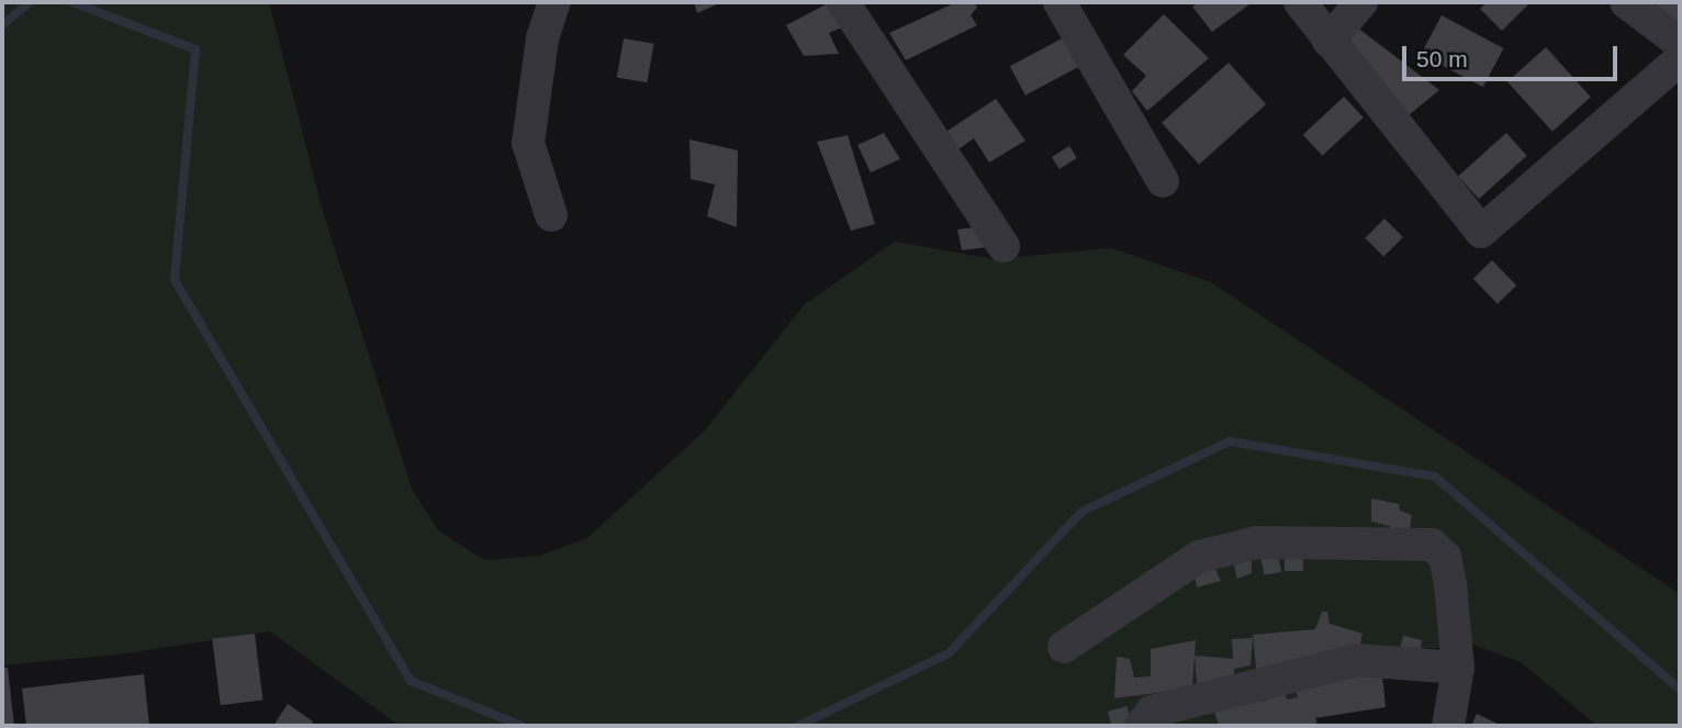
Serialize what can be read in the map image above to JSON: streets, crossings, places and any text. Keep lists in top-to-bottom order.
{
  "scale_bar": "50 m"
}
